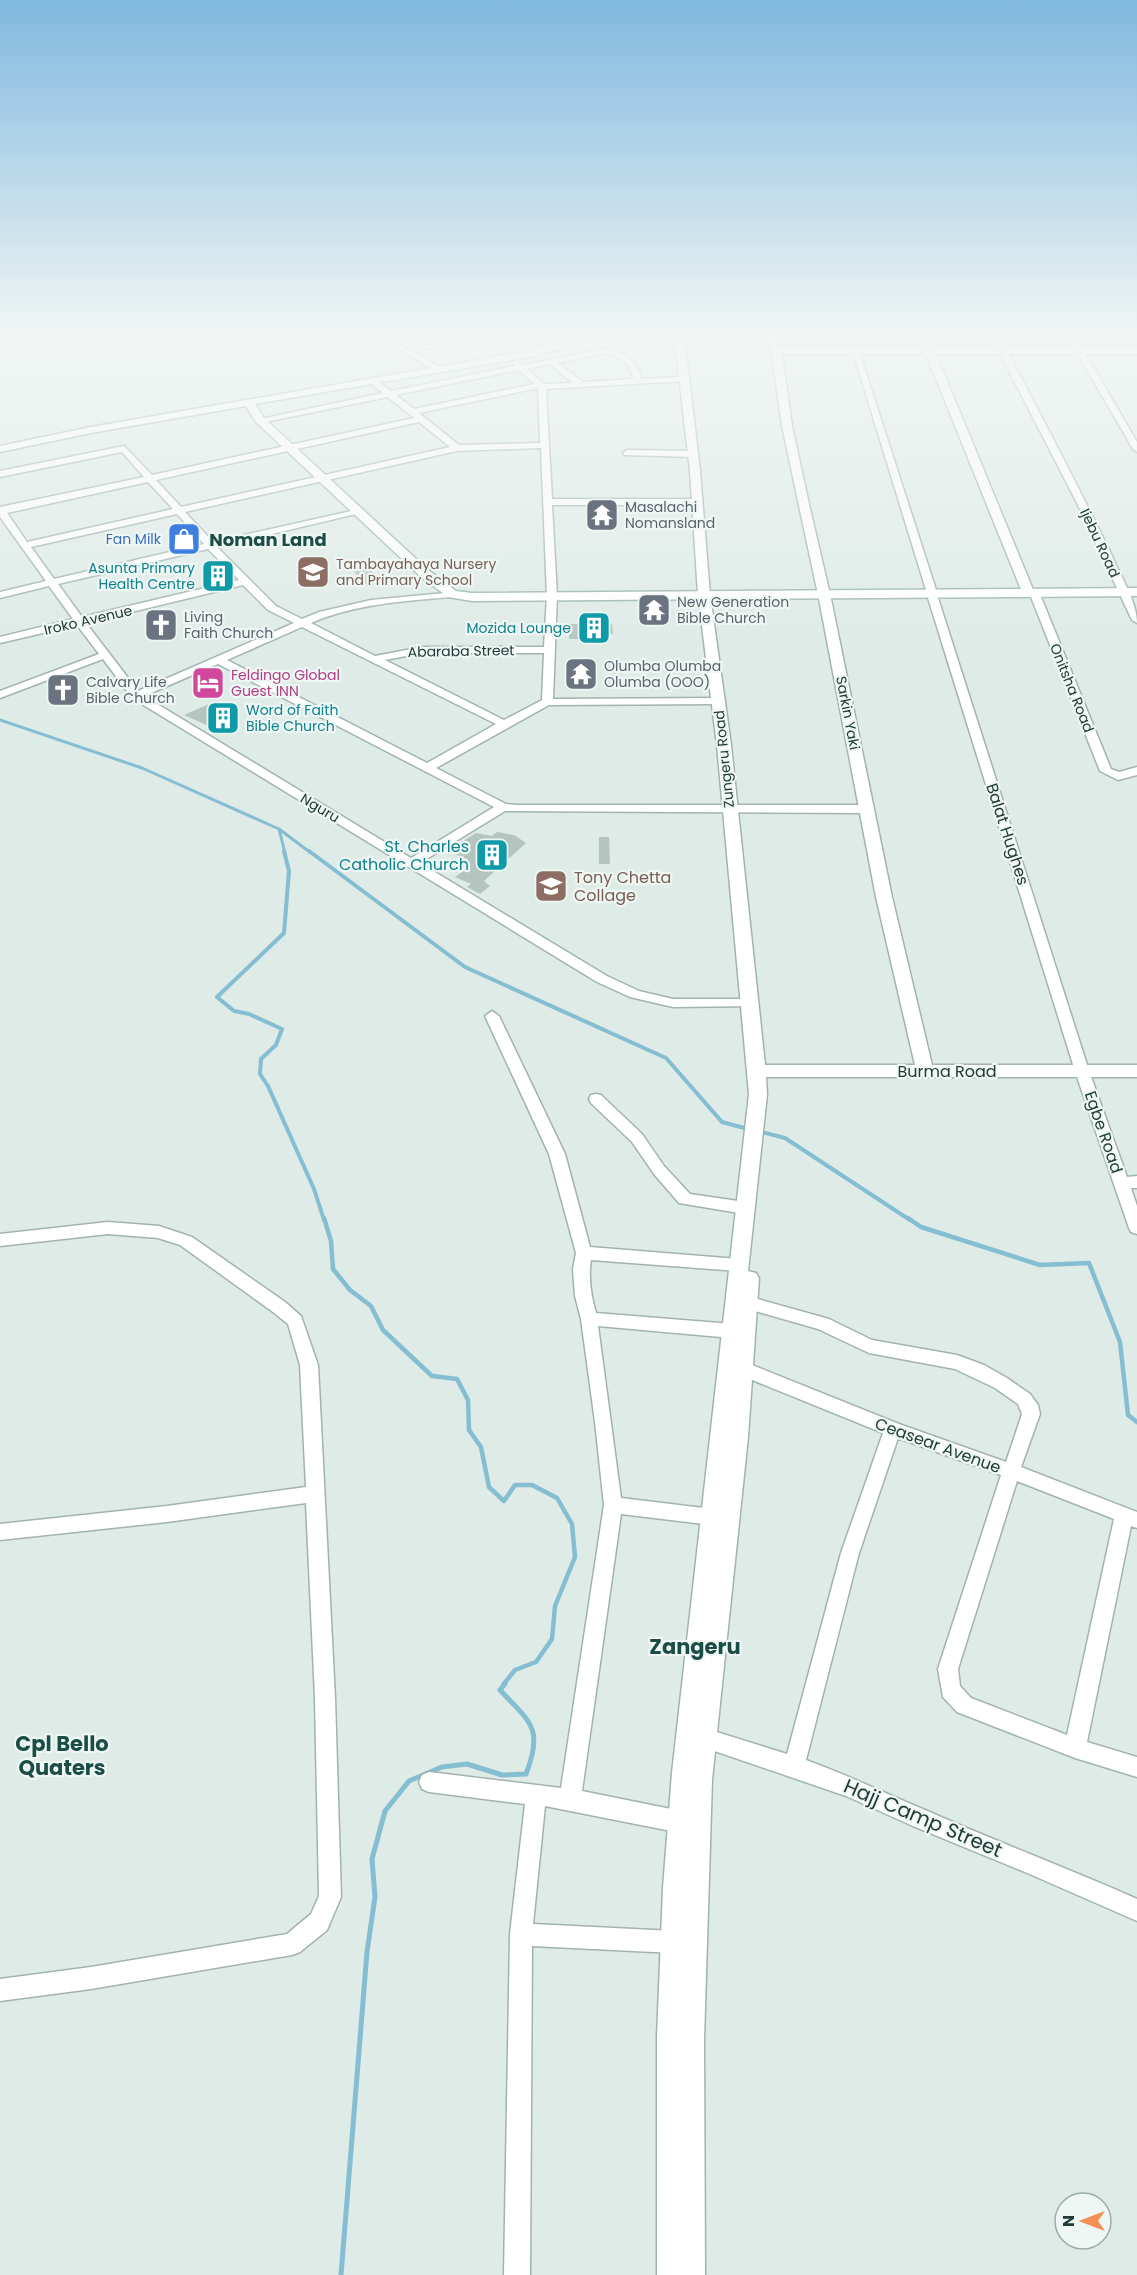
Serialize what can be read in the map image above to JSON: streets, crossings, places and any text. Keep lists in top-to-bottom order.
{
  "streets": {
    "street": [
      "Ijebu Road",
      "Iroko Avenue",
      "Abaraba Street",
      "Onitsha Road",
      "Sarkin Yaki",
      "Zungeru Road",
      "Nguru",
      "Balat Hughes",
      "Burma Road",
      "Egbe Road",
      "Ceasear Avenue",
      "Hajj Camp Street"
    ]
  },
  "crossings": [
    ["Iroko Avenue", "Nguru"],
    ["Sarkin Yaki", "Burma Road"],
    ["Zungeru Road", "Nguru"],
    ["Zungeru Road", "Burma Road"],
    ["Balat Hughes", "Burma Road"],
    ["Balat Hughes", "Egbe Road"],
    ["Burma Road", "Egbe Road"]
  ],
  "districts": ["Noman Land", "Zangeru", "Cpl Bello Quaters"],
  "places": {
    "temple": ["Masalachi Nomansland", "New Generation Bible Church", "Olumba Olumba Olumba (OOO)"],
    "shop": ["Fan Milk"],
    "school or university": ["Tambayahaya Nursery and Primary School", "Tony Chetta Collage"],
    "building": [
      "Asunta Primary Health Centre",
      "Mozida Lounge",
      "Word of Faith Bible Church",
      "St. Charles Catholic Church"
    ],
    "church": ["Living Faith Church", "Calvary Life Bible Church"],
    "hotel": ["Feldingo Global Guest INN"]
  },
  "north": "left"
}
